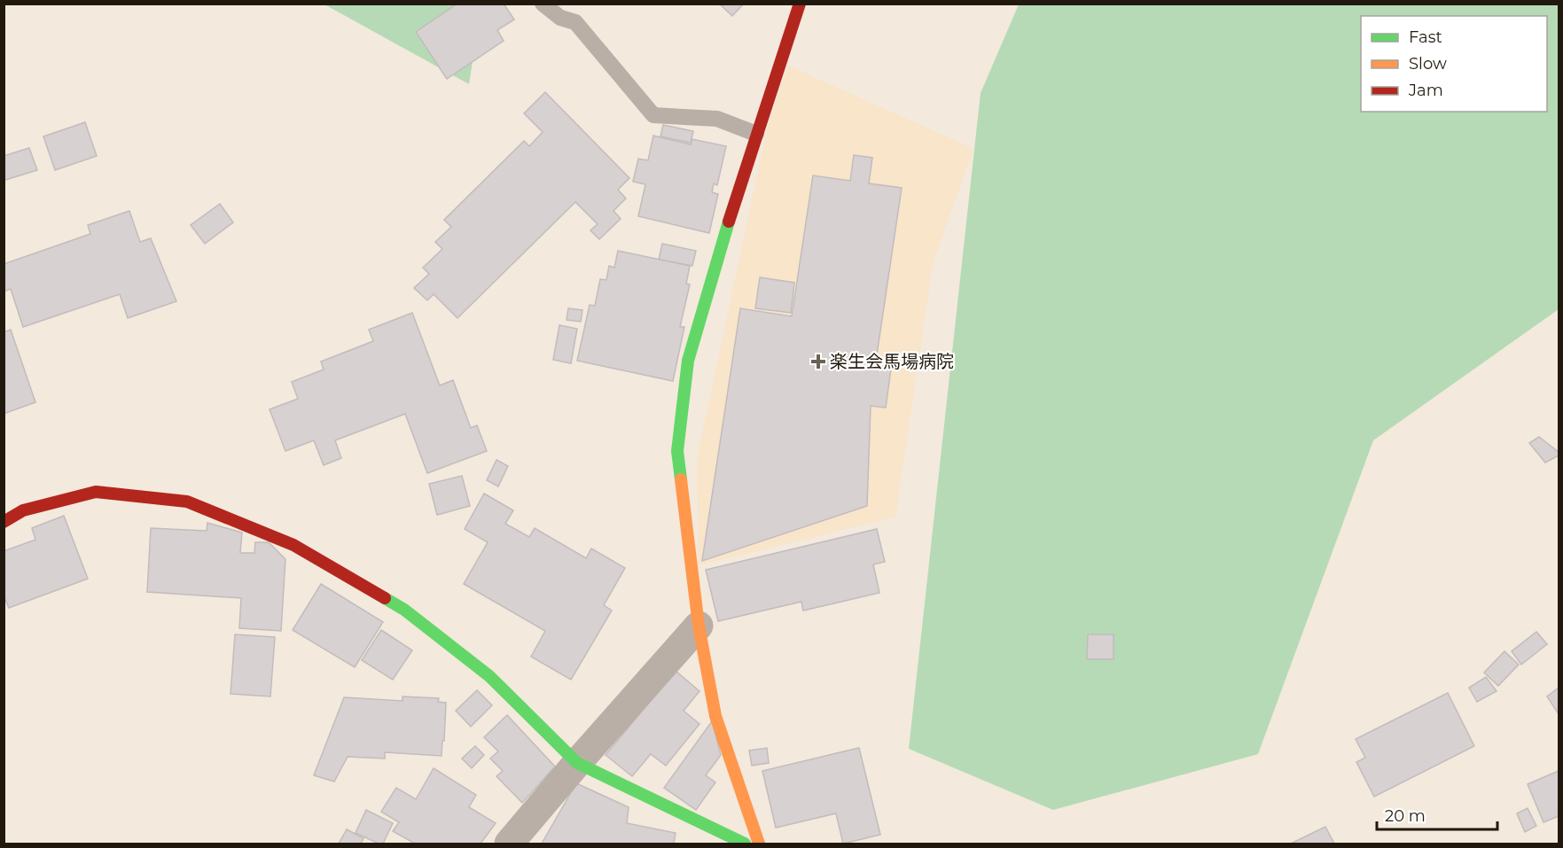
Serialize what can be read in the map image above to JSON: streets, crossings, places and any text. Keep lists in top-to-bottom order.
{
  "places": {
    "health": ["楽生会馬場病院"]
  },
  "legend": ["Fast", "Slow", "Jam"],
  "scale_bar": "20 m"
}
